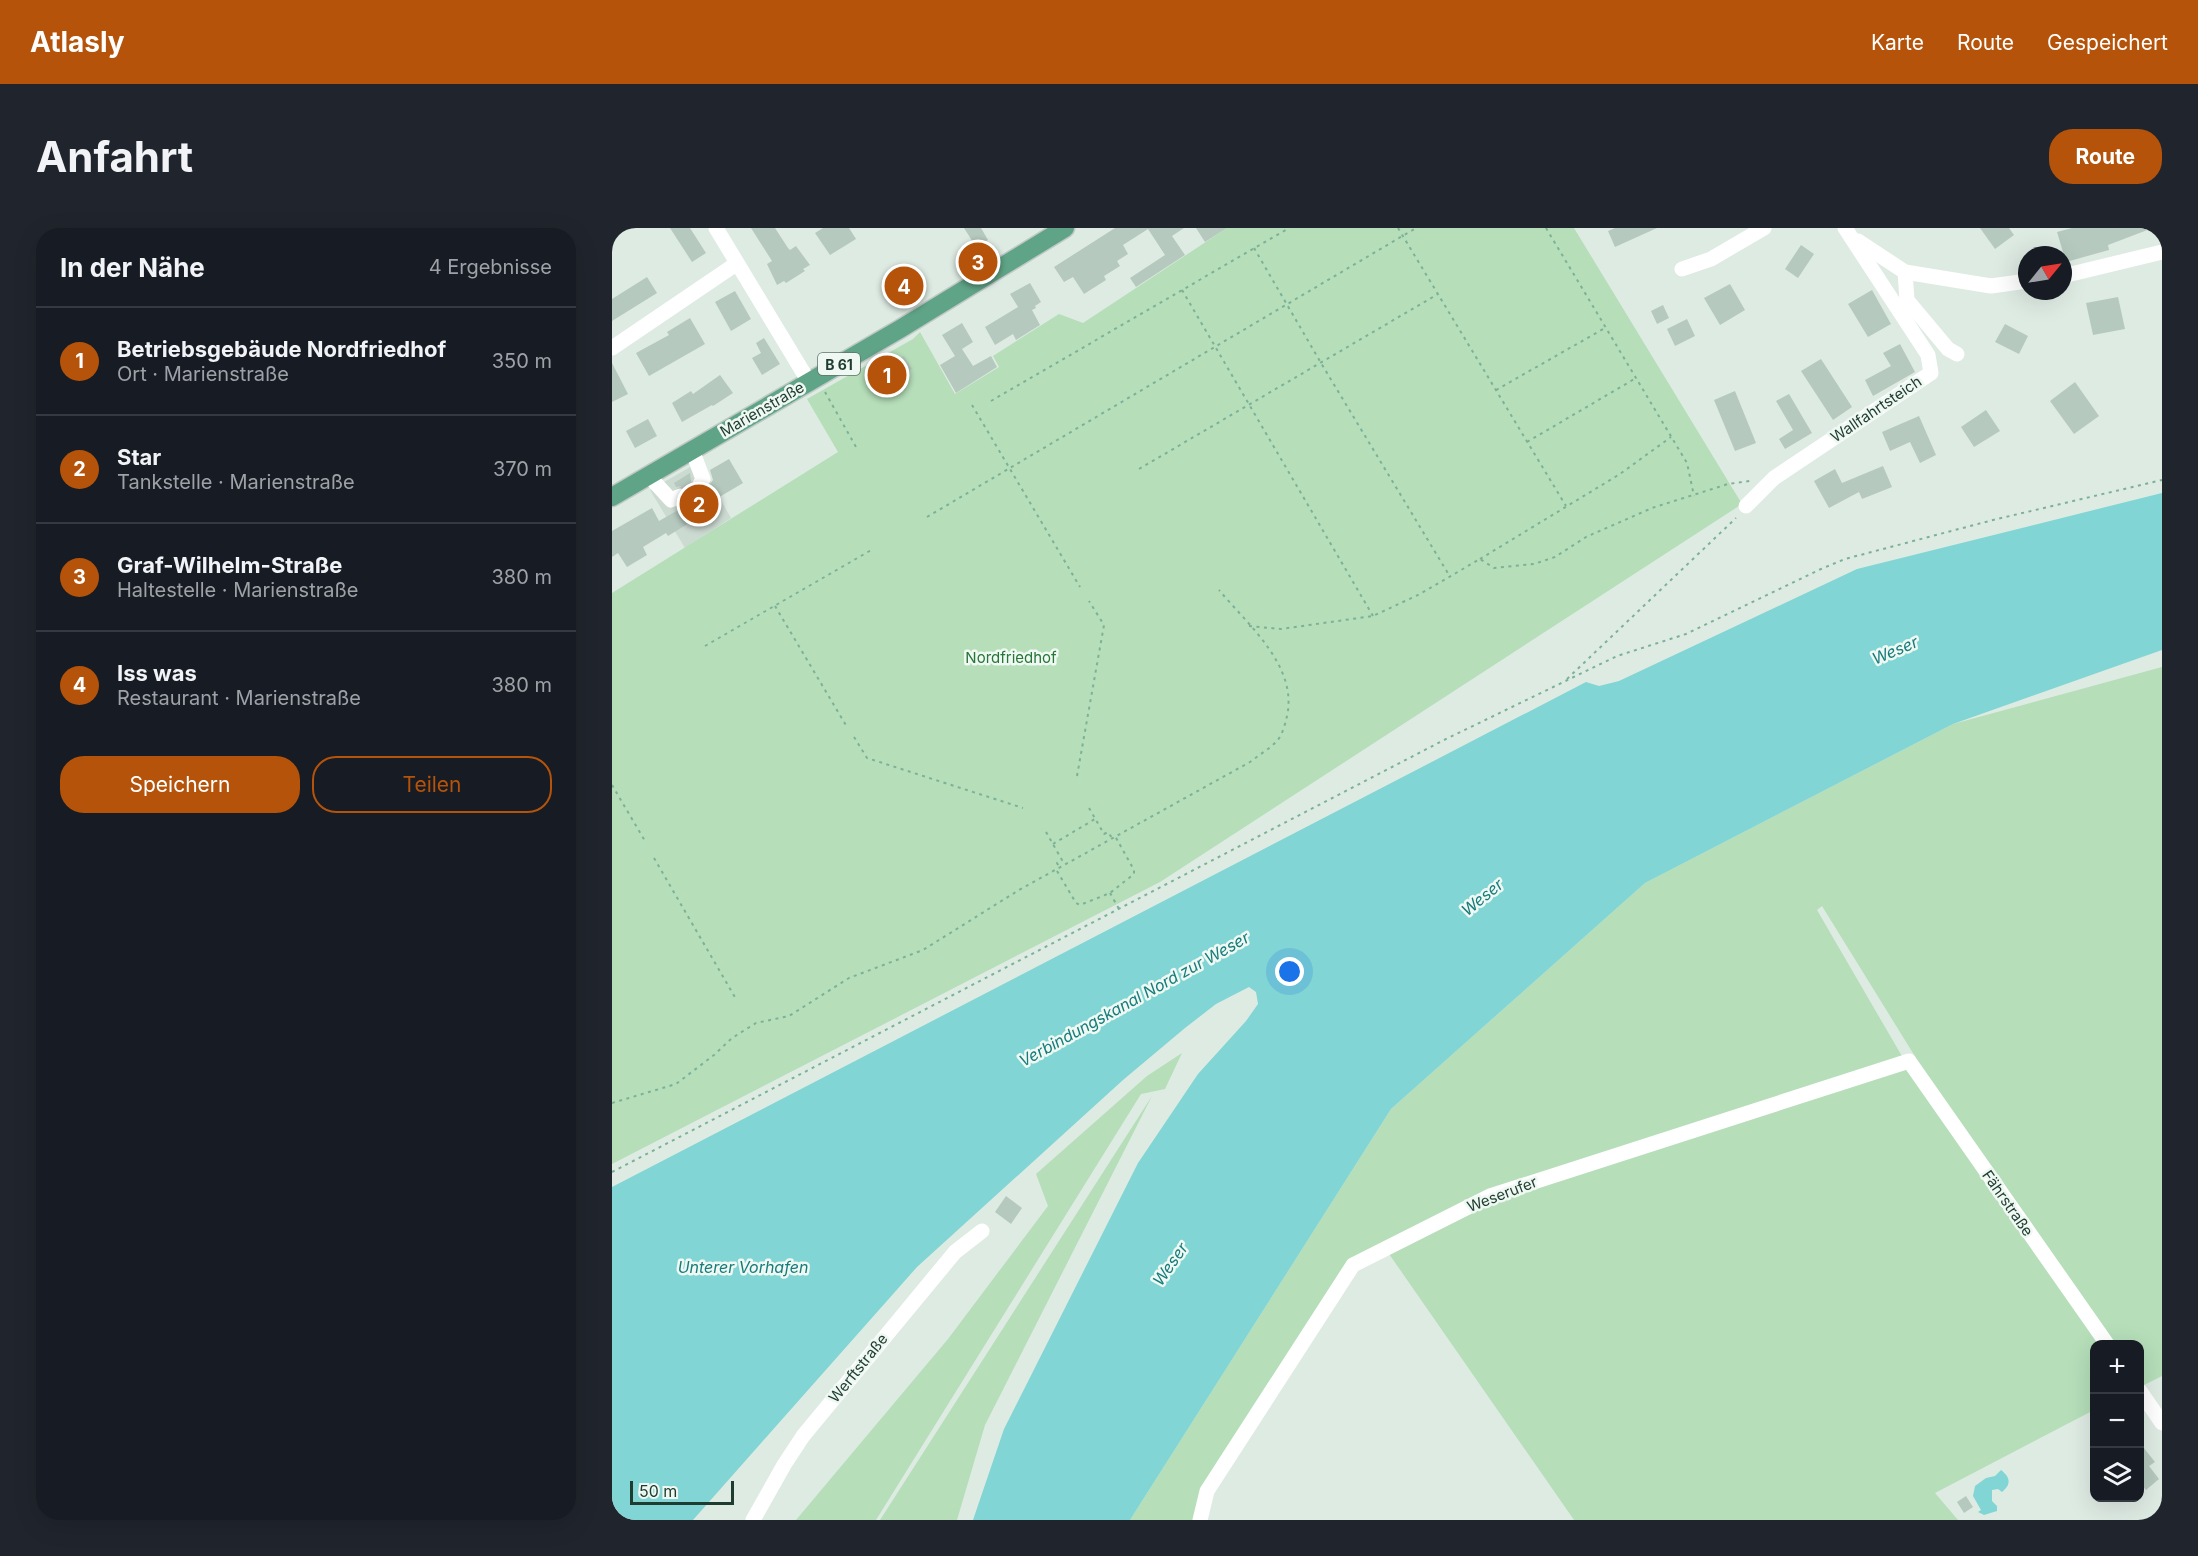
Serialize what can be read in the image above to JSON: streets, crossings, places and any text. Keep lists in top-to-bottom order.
{
  "streets": {
    "main road": ["B 61", "Marienstraße"],
    "street": [
      "Wallfahrtsteich",
      "Weserufer",
      "Fährstraße",
      "Werftstraße"
    ]
  },
  "crossings": [
    ["Weserufer", "Fährstraße"]
  ],
  "water": ["Weser", "Verbindungskanal Nord zur Weser", "Unterer Vorhafen"],
  "parks": ["Nordfriedhof"],
  "scale_bar": "50 m",
  "north": "top right",
  "page": {
    "header": "Atlasly",
    "nav": ["Karte", "Route", "Gespeichert"],
    "buttons": [
      "Route",
      ["Speichern", "Teilen"]
    ],
    "title": "Anfahrt",
    "heading": ["In der Nähe", "4 Ergebnisse"],
    "pins": [
      "3",
      "4",
      "1",
      "2"
    ],
    "list": [
      {
        "mark": "1",
        "name": "Betriebsgebäude Nordfriedhof",
        "note": "Ort · Marienstraße",
        "value": "350 m"
      },
      {
        "mark": "2",
        "name": "Star",
        "note": "Tankstelle · Marienstraße",
        "value": "370 m"
      },
      {
        "mark": "3",
        "name": "Graf-Wilhelm-Straße",
        "note": "Haltestelle · Marienstraße",
        "value": "380 m"
      },
      {
        "mark": "4",
        "name": "Iss was",
        "note": "Restaurant · Marienstraße",
        "value": "380 m"
      }
    ],
    "map_buttons": ["+", "−"],
    "scale": "50 m"
  }
}
